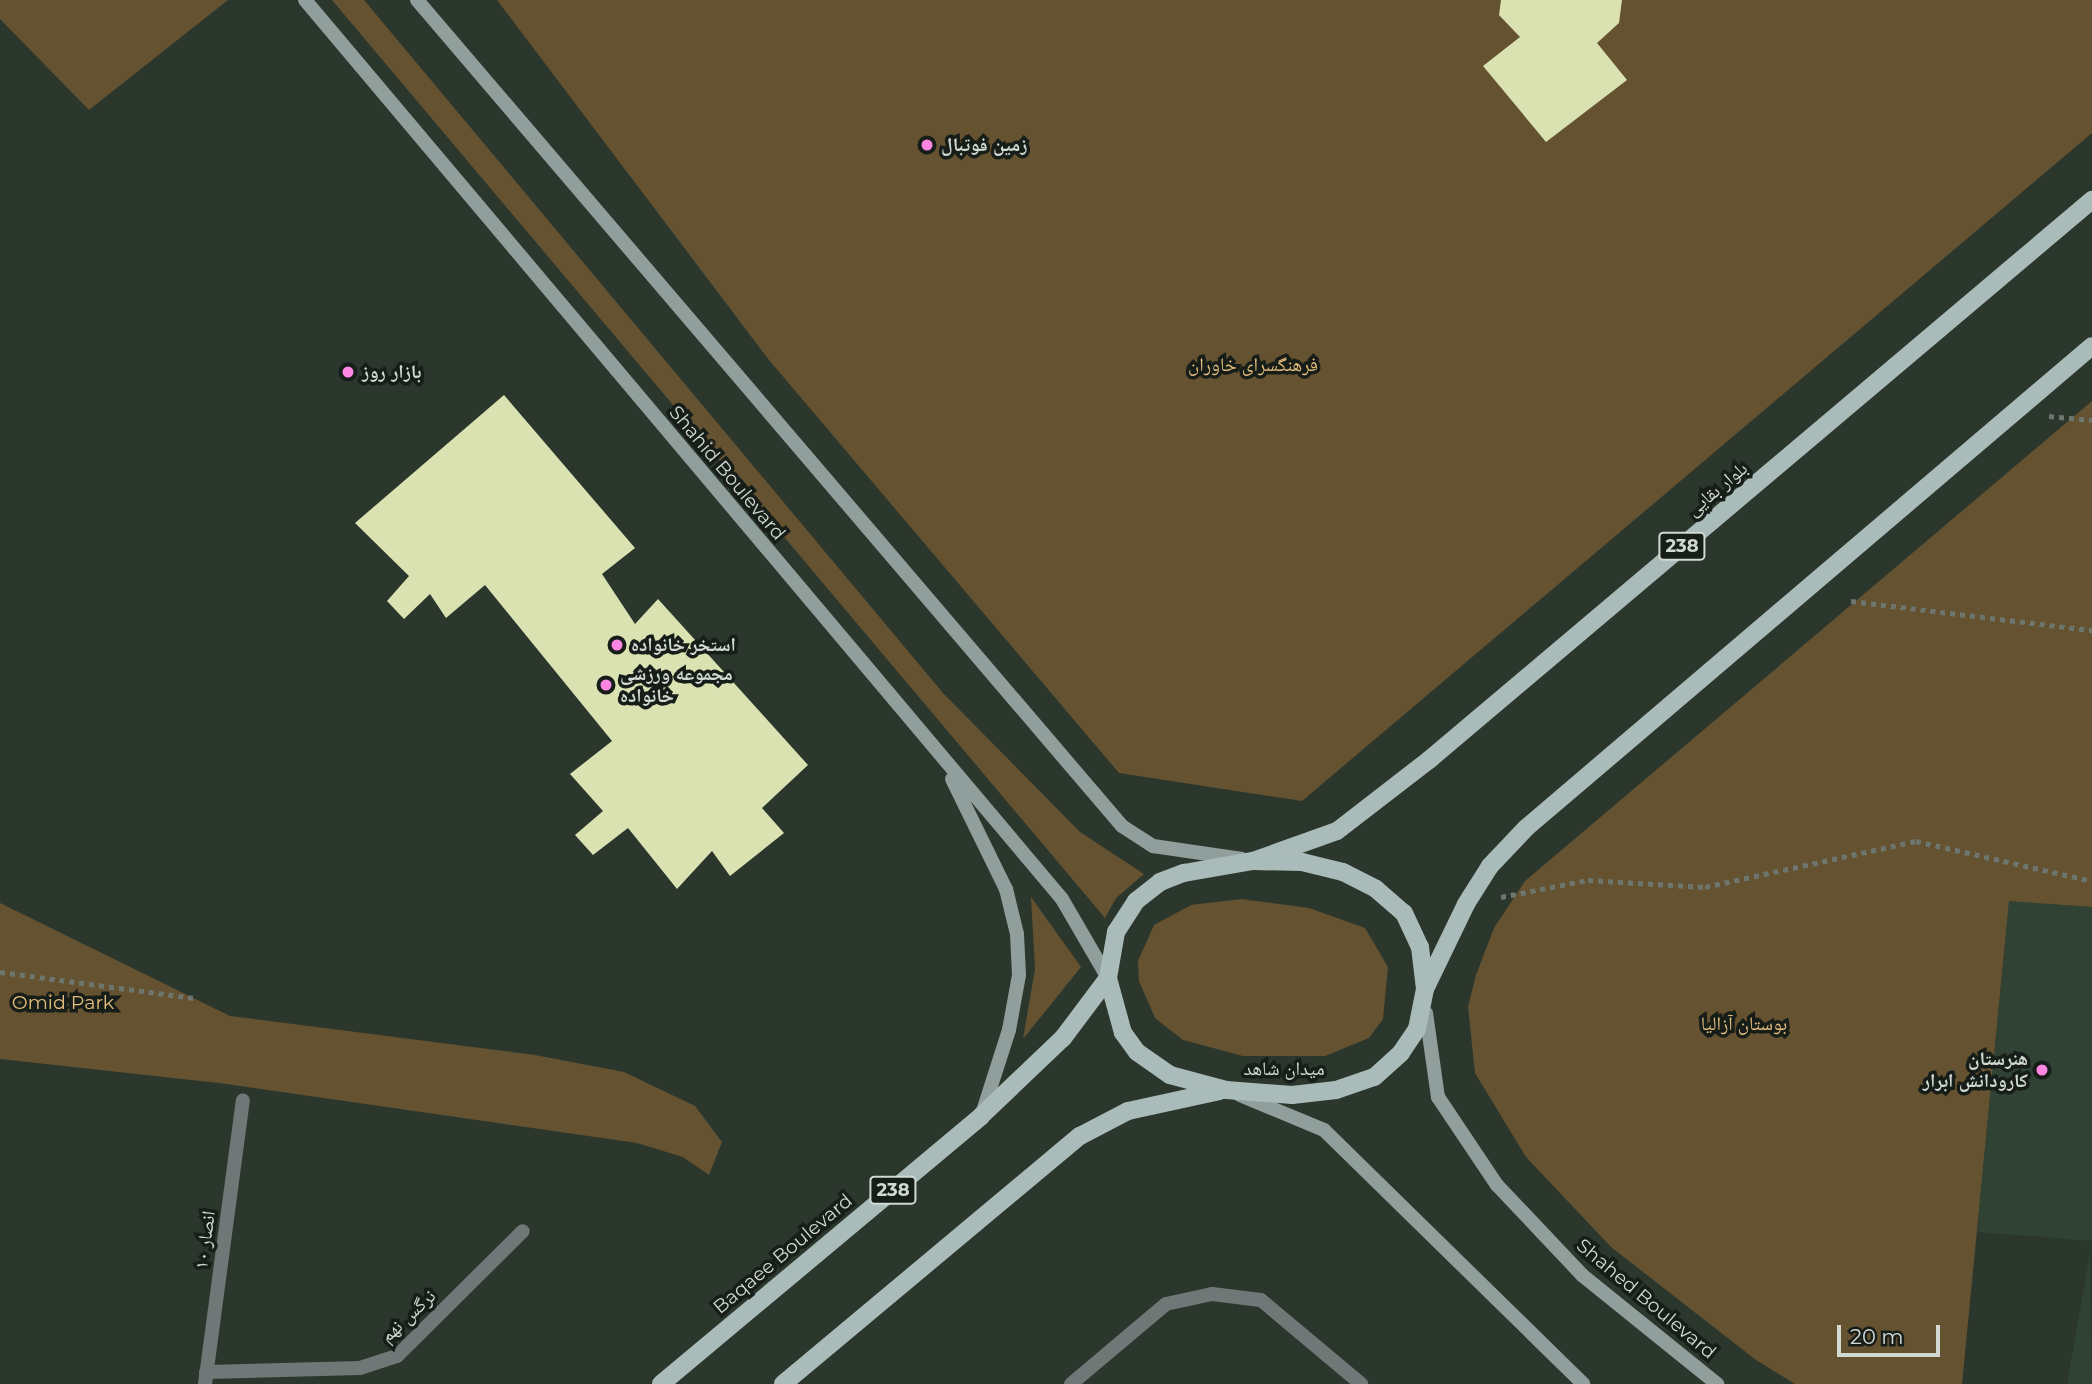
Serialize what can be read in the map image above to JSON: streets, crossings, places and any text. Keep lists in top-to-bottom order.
{
  "streets": {
    "main road": [
      "Shahid Boulevard",
      "بلوار بقایی",
      "238",
      "میدان شاهد",
      "Baqaee Boulevard",
      "Shahed Boulevard"
    ],
    "street": ["انصار ۱۰", "نرگس نهم"]
  },
  "crossings": [
    ["Shahid Boulevard", "میدان شاهد"],
    ["Shahid Boulevard", "Baqaee Boulevard"],
    ["بلوار بقایی", "میدان شاهد"],
    ["میدان شاهد", "Baqaee Boulevard"],
    ["میدان شاهد", "Shahed Boulevard"],
    ["انصار ۱۰", "نرگس نهم"]
  ],
  "parks": ["فرهنگسرای خاوران", "Omid Park", "بوستان آزالیا"],
  "places": [
    "زمین فوتبال",
    "بازار روز",
    "استخر خانواده",
    "مجموعه ورزشی خانواده",
    "هنرستان کارودانش ابرار"
  ],
  "scale_bar": "20 m"
}
